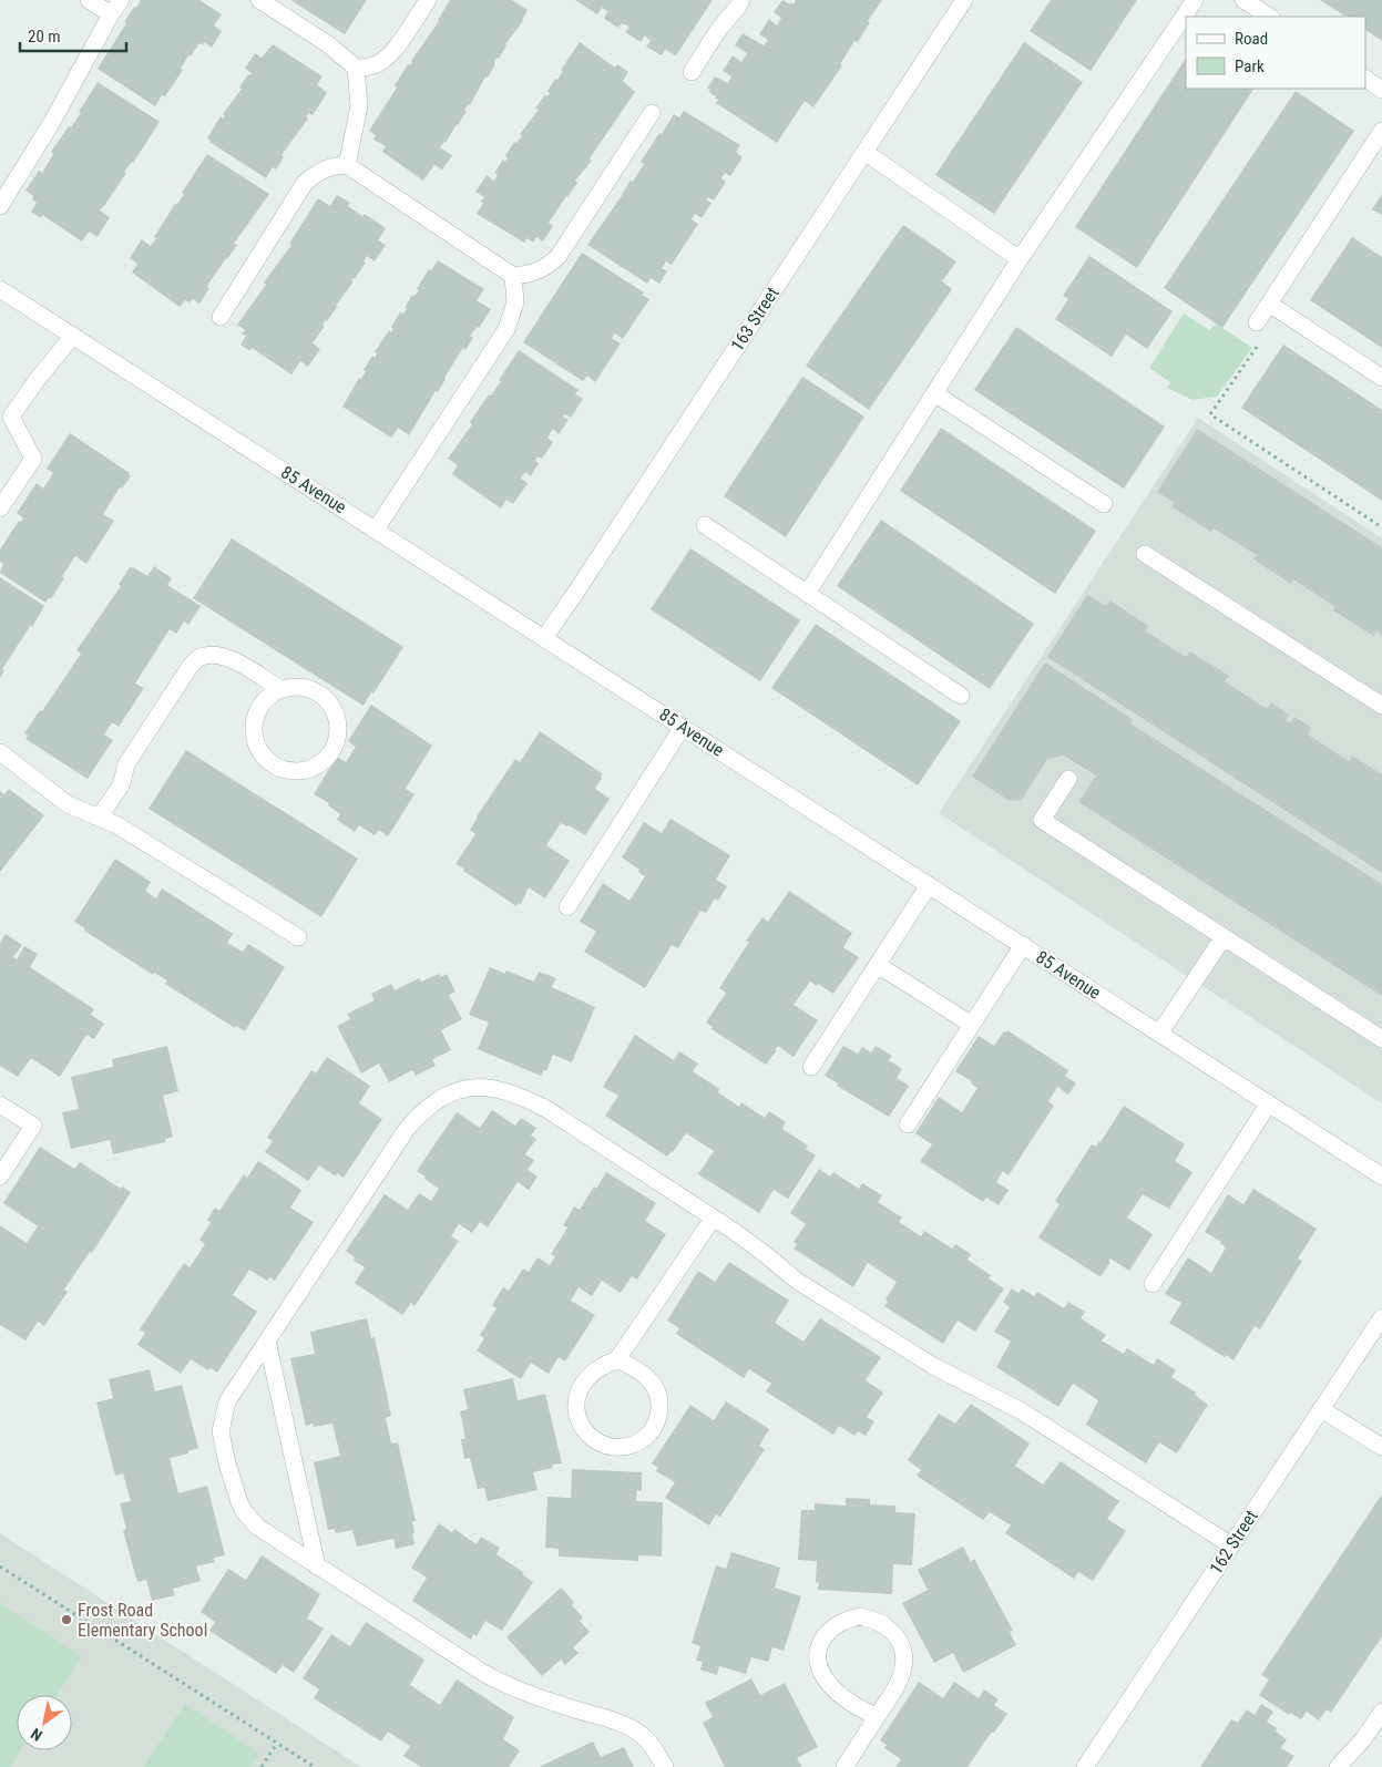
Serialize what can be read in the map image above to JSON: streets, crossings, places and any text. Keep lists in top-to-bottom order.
{
  "streets": {
    "street": ["163 Street", "85 Avenue", "162 Street"]
  },
  "crossings": [
    ["163 Street", "85 Avenue"]
  ],
  "places": ["Frost Road Elementary School"],
  "legend": ["Road", "Park"],
  "scale_bar": "20 m",
  "north": "bottom left"
}
